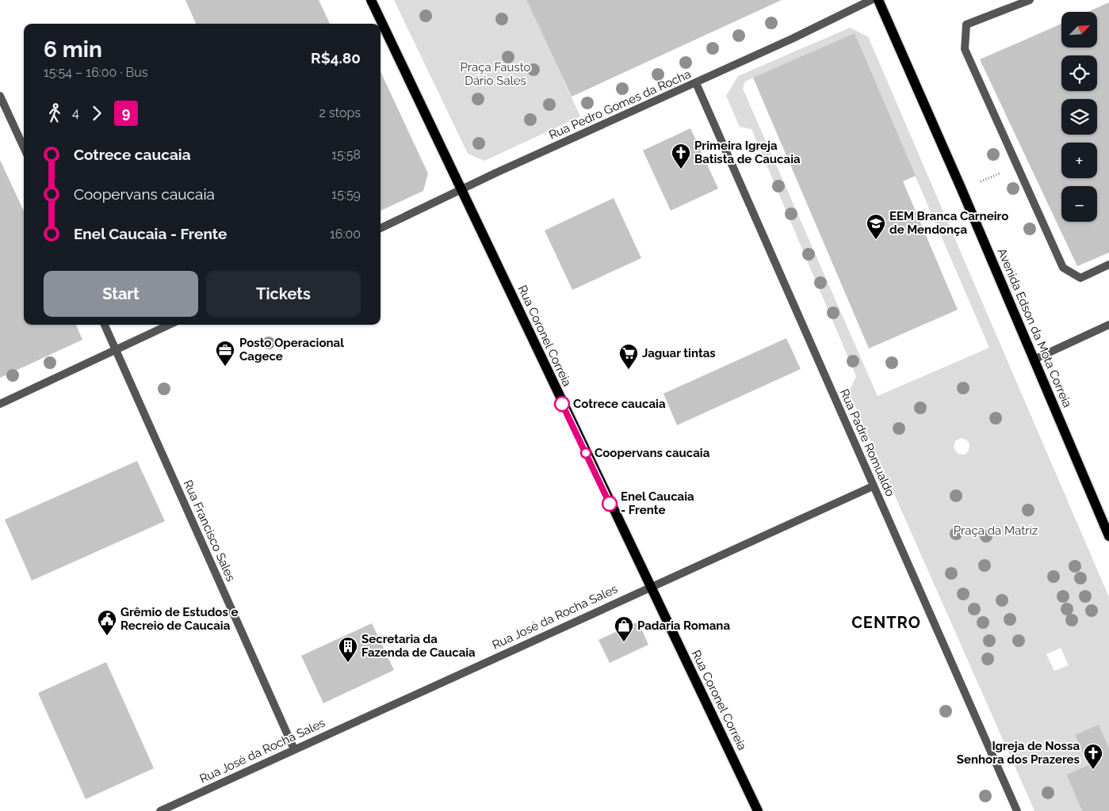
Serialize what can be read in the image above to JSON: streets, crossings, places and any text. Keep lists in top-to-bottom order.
{
  "streets": {
    "main road": ["Avenida Edson da Mota Correia", "Rua Coronel Correia"],
    "street": [
      "Rua Pedro Gomes da Rocha",
      "Rua Padre Romualdo",
      "Rua Francisco Sales",
      "Rua José da Rocha Sales"
    ]
  },
  "crossings": [
    ["Rua Pedro Gomes da Rocha", "Rua Coronel Correia"],
    ["Rua Pedro Gomes da Rocha", "Rua Padre Romualdo"],
    ["Rua Coronel Correia", "Rua José da Rocha Sales"],
    ["Rua Padre Romualdo", "Rua José da Rocha Sales"],
    ["Rua Francisco Sales", "Rua José da Rocha Sales"]
  ],
  "districts": ["CENTRO"],
  "parks": ["Praça Fausto Dário Sales", "Praça da Matriz"],
  "places": {
    "church": ["Primeira Igreja Batista de Caucaia", "Igreja de Nossa Senhora dos Prazeres"],
    "school or university": ["EEM Branca Carneiro de Mendonça"],
    "office": ["Posto Operacional Cagece"],
    "supermarket": ["Jaguar tintas"],
    "other": ["Cotrece caucaia", "Coopervans caucaia", "Enel Caucaia - Frente"],
    "public building": ["Grêmio de Estudos e Recreio de Caucaia"],
    "shop": ["Padaria Romana"],
    "building": ["Secretaria da Fazenda de Caucaia"]
  },
  "lines": ["bus line 9"],
  "north": "top right",
  "page": {
    "map_buttons": ["+", "−"],
    "heading": ["6 min", "15:54 – 16:00 · Bus", "R$4.80"],
    "legs": ["4", "9", "2 stops"],
    "list": [
      {
        "name": "Cotrece caucaia",
        "value": "15:58"
      },
      {
        "name": "Coopervans caucaia",
        "value": "15:59"
      },
      {
        "name": "Enel Caucaia - Frente",
        "value": "16:00"
      }
    ],
    "buttons": ["Start", "Tickets"]
  }
}
